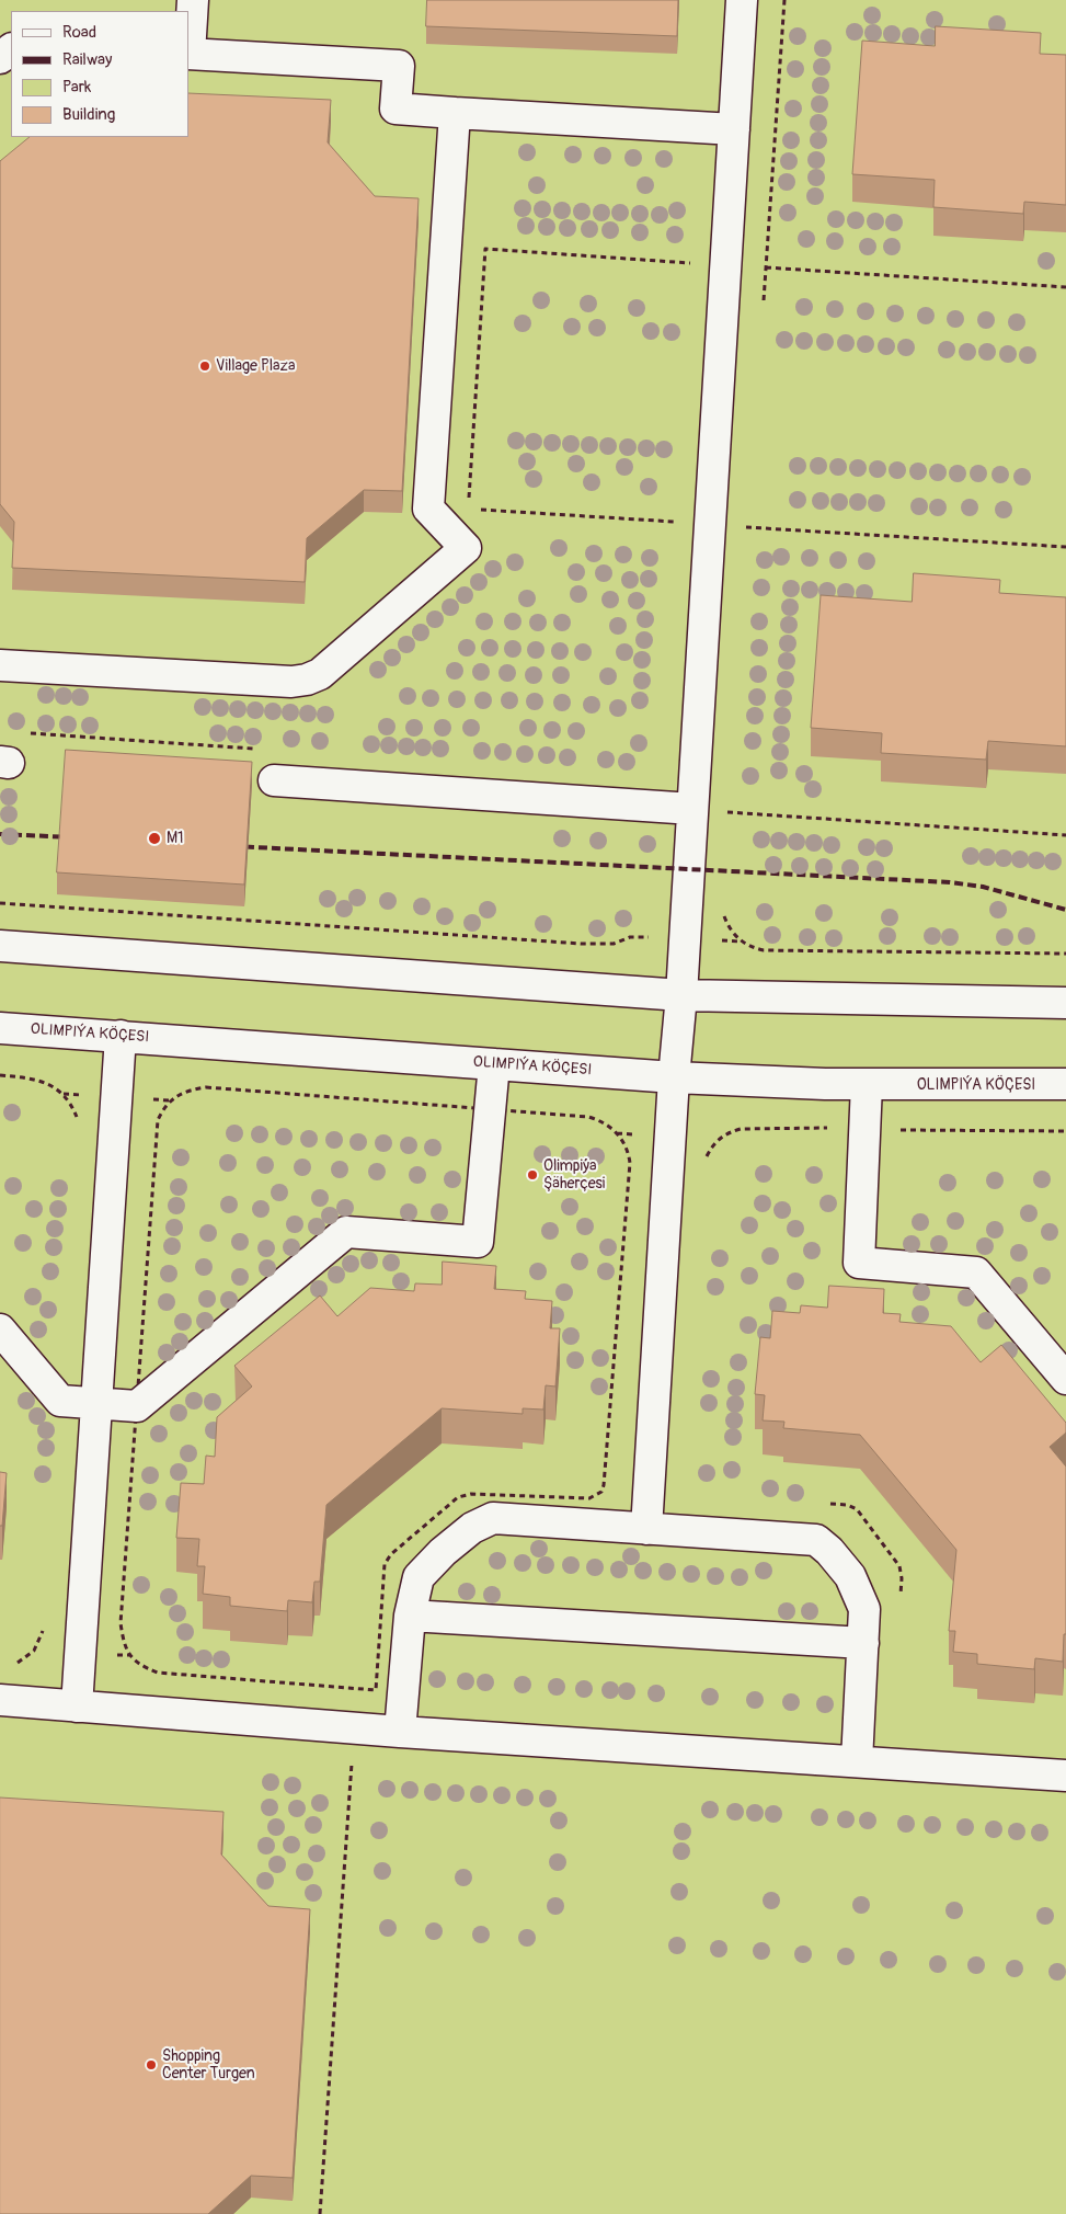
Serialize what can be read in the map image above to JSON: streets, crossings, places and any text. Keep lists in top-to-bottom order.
{
  "streets": {
    "street": ["OLIMPIÝA KÖÇESI"]
  },
  "places": [
    "Village Plaza",
    "M1",
    "Olimpiýa Şäherçesi",
    "Shopping Center Turgen"
  ],
  "legend": [
    "Road",
    "Railway",
    "Park",
    "Building"
  ]
}
